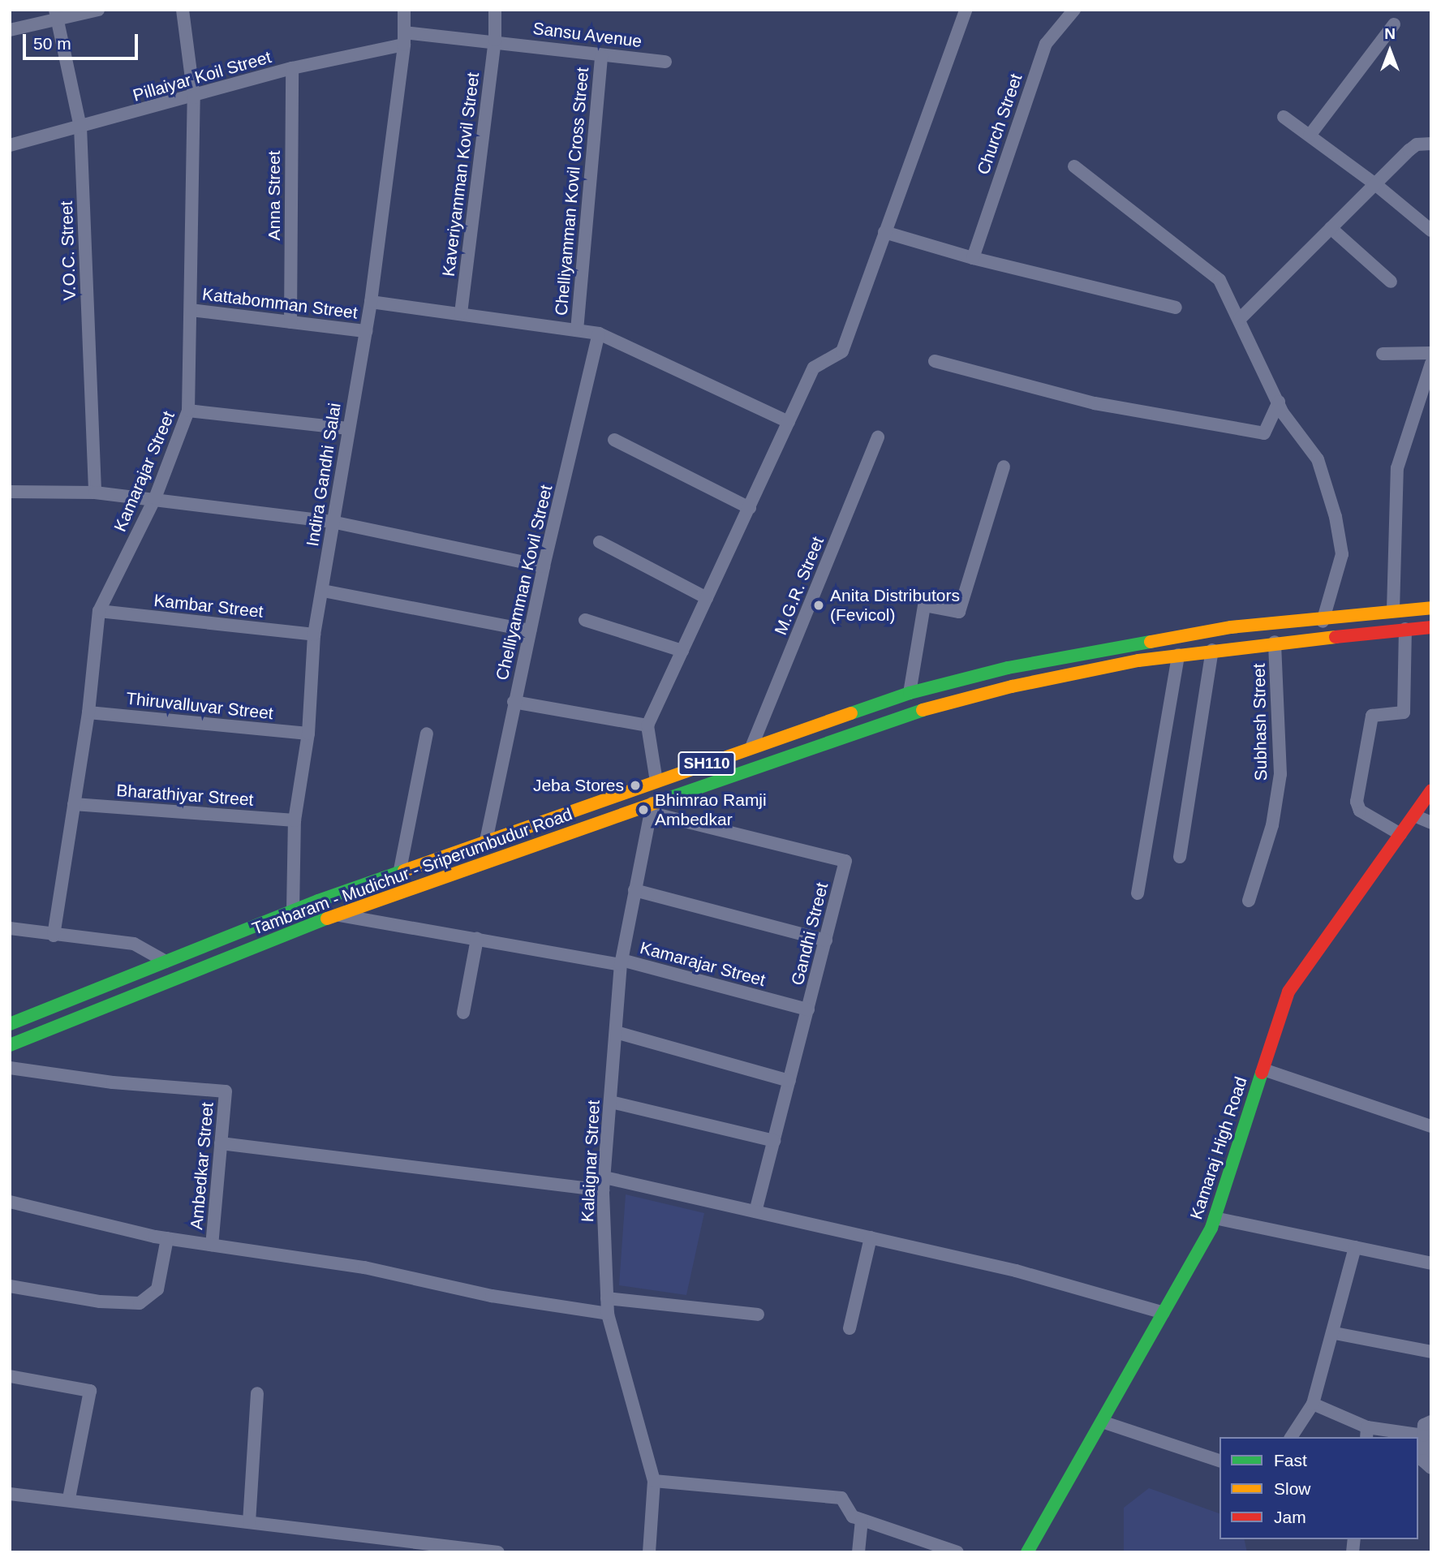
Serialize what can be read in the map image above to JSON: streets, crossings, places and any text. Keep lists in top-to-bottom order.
{
  "streets": {
    "main road": ["SH110", "Tambaram - Mudichur - Sriperumbudur Road", "Kamaraj High Road"],
    "street": [
      "Sansu Avenue",
      "Pillaiyar Koil Street",
      "Church Street",
      "Kaveriyamman Kovil Street",
      "Chelliyamman Kovil Cross Street",
      "Anna Street",
      "V.O.C. Street",
      "Kattabomman Street",
      "Kamarajar Street",
      "Indira Gandhi Salai",
      "Chelliyamman Kovil Street",
      "M.G.R. Street",
      "Kambar Street",
      "Thiruvalluvar Street",
      "Subhash Street",
      "Bharathiyar Street",
      "Gandhi Street",
      "Kalaignar Street",
      "Ambedkar Street"
    ]
  },
  "crossings": [
    ["Sansu Avenue", "Pillaiyar Koil Street"],
    ["Sansu Avenue", "Kaveriyamman Kovil Street"],
    ["Sansu Avenue", "Chelliyamman Kovil Cross Street"],
    ["Sansu Avenue", "Indira Gandhi Salai"],
    ["Pillaiyar Koil Street", "Anna Street"],
    ["Pillaiyar Koil Street", "V.O.C. Street"],
    ["Pillaiyar Koil Street", "Kamarajar Street"],
    ["Pillaiyar Koil Street", "Indira Gandhi Salai"],
    ["Anna Street", "Kattabomman Street"],
    ["Kattabomman Street", "Kamarajar Street"],
    ["Kattabomman Street", "Indira Gandhi Salai"],
    ["Kamarajar Street", "Kambar Street"],
    ["Kamarajar Street", "Thiruvalluvar Street"],
    ["Kamarajar Street", "Bharathiyar Street"],
    ["Kamarajar Street", "Tambaram - Mudichur - Sriperumbudur Road"],
    ["Kamarajar Street", "Gandhi Street"],
    ["Kamarajar Street", "Kalaignar Street"],
    ["Indira Gandhi Salai", "Kambar Street"],
    ["Indira Gandhi Salai", "Thiruvalluvar Street"],
    ["Indira Gandhi Salai", "Bharathiyar Street"],
    ["Indira Gandhi Salai", "Tambaram - Mudichur - Sriperumbudur Road"],
    ["Chelliyamman Kovil Street", "Tambaram - Mudichur - Sriperumbudur Road"],
    ["M.G.R. Street", "Tambaram - Mudichur - Sriperumbudur Road"],
    ["Subhash Street", "Tambaram - Mudichur - Sriperumbudur Road"],
    ["Tambaram - Mudichur - Sriperumbudur Road", "Gandhi Street"],
    ["Tambaram - Mudichur - Sriperumbudur Road", "Kalaignar Street"],
    ["Gandhi Street", "Kalaignar Street"]
  ],
  "places": ["Anita Distributors (Fevicol)", "Jeba Stores", "Bhimrao Ramji Ambedkar"],
  "legend": ["Fast", "Slow", "Jam"],
  "scale_bar": "50 m",
  "north": "top"
}
